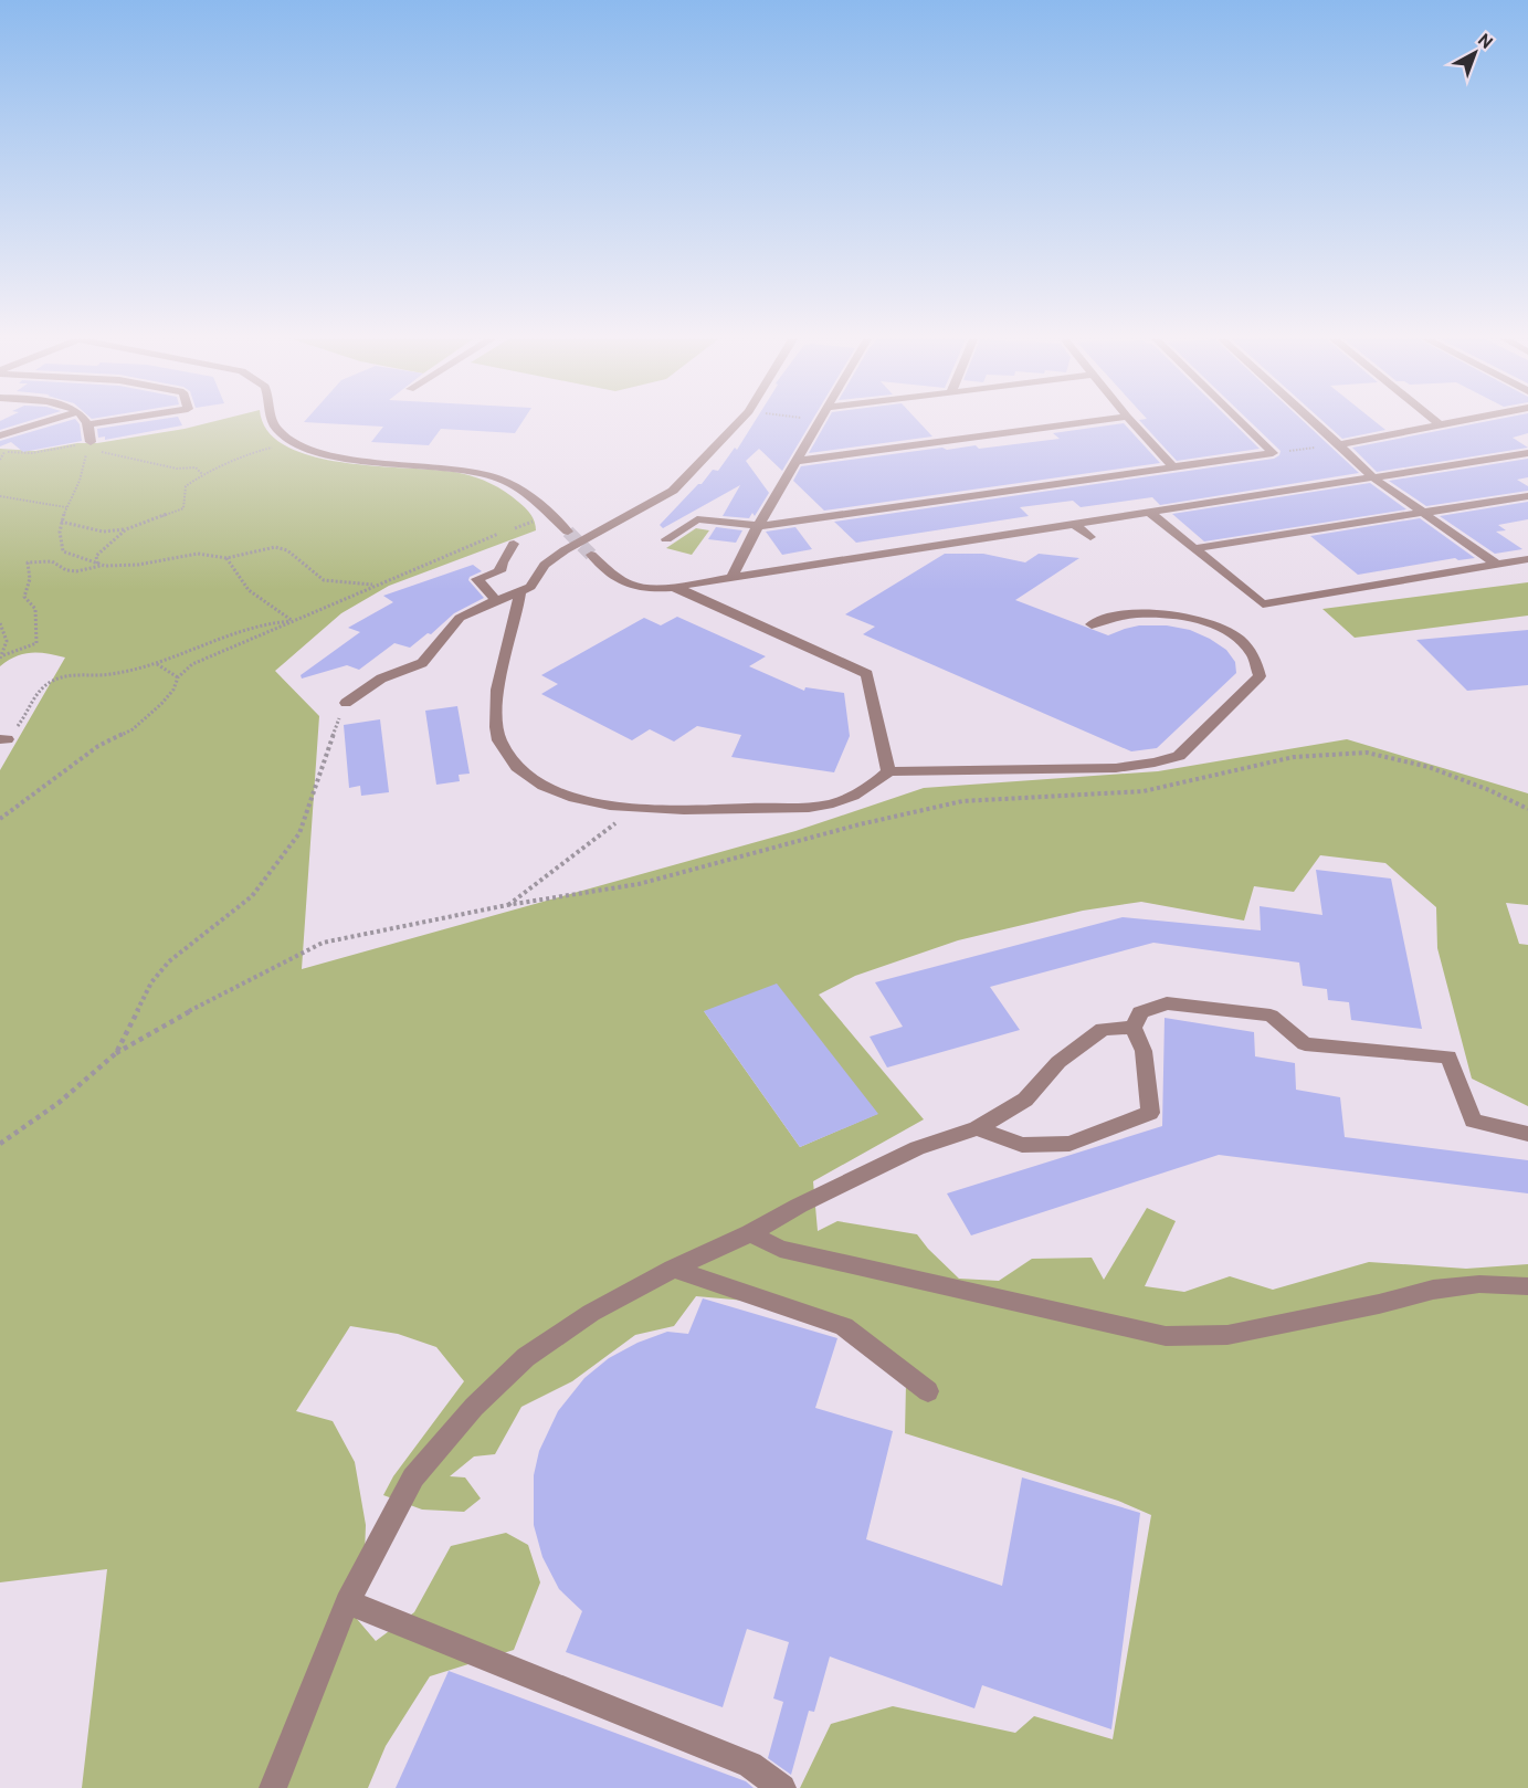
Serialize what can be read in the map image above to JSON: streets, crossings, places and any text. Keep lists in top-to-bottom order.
{
  "north": "top right"
}
